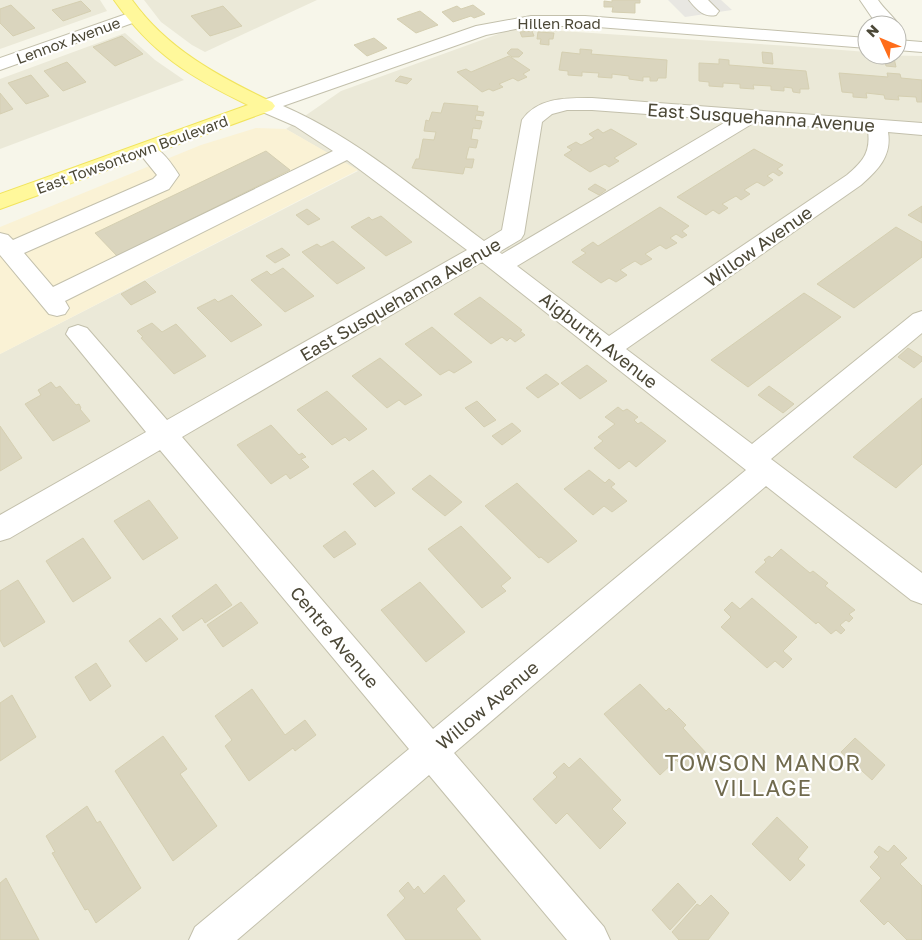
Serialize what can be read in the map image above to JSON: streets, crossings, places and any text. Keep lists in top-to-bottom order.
{
  "streets": {
    "main road": ["East Towsontown Boulevard"],
    "street": [
      "Hillen Road",
      "Lennox Avenue",
      "East Susquehanna Avenue",
      "Willow Avenue",
      "Aigburth Avenue",
      "Centre Avenue"
    ]
  },
  "crossings": [
    ["Hillen Road", "East Towsontown Boulevard"],
    ["Hillen Road", "Aigburth Avenue"],
    ["East Susquehanna Avenue", "Willow Avenue"],
    ["East Susquehanna Avenue", "Aigburth Avenue"],
    ["East Susquehanna Avenue", "Centre Avenue"],
    ["East Towsontown Boulevard", "Aigburth Avenue"],
    ["Willow Avenue", "Aigburth Avenue"],
    ["Willow Avenue", "Centre Avenue"]
  ],
  "districts": ["TOWSON MANOR VILLAGE"],
  "north": "top left"
}
